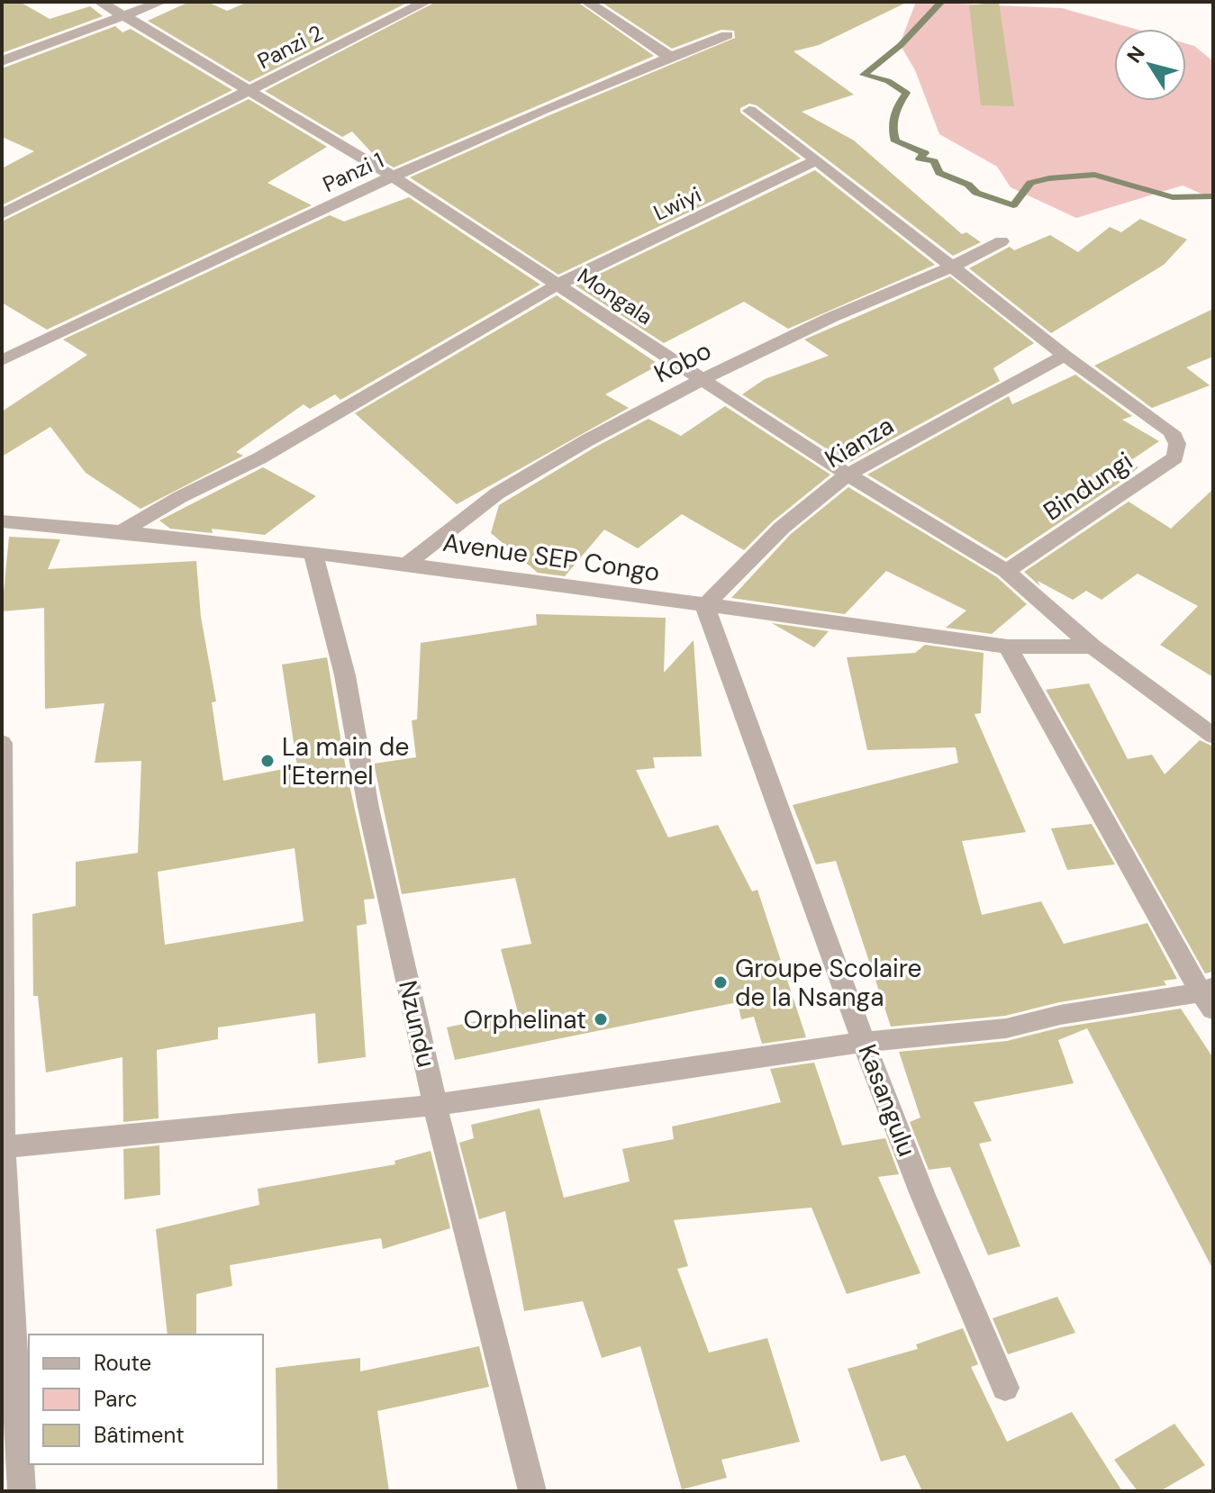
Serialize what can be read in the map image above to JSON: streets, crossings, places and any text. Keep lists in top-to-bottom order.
{
  "streets": {
    "street": [
      "Panzi 2",
      "Panzi 1",
      "Lwiyi",
      "Mongala",
      "Kobo",
      "Kianza",
      "Bindungi",
      "Avenue SEP Congo",
      "Nzundu",
      "Kasangulu"
    ]
  },
  "crossings": [
    ["Panzi 2", "Mongala"],
    ["Panzi 1", "Mongala"],
    ["Lwiyi", "Mongala"],
    ["Lwiyi", "Avenue SEP Congo"],
    ["Mongala", "Kobo"],
    ["Mongala", "Kianza"],
    ["Mongala", "Bindungi"],
    ["Mongala", "Avenue SEP Congo"],
    ["Kobo", "Avenue SEP Congo"],
    ["Kianza", "Bindungi"],
    ["Kianza", "Avenue SEP Congo"],
    ["Kianza", "Kasangulu"],
    ["Avenue SEP Congo", "Nzundu"],
    ["Avenue SEP Congo", "Kasangulu"]
  ],
  "places": ["La main de l'Eternel", "Groupe Scolaire de la Nsanga", "Orphelinat"],
  "legend": ["Route", "Parc", "Bâtiment"],
  "north": "top left"
}
